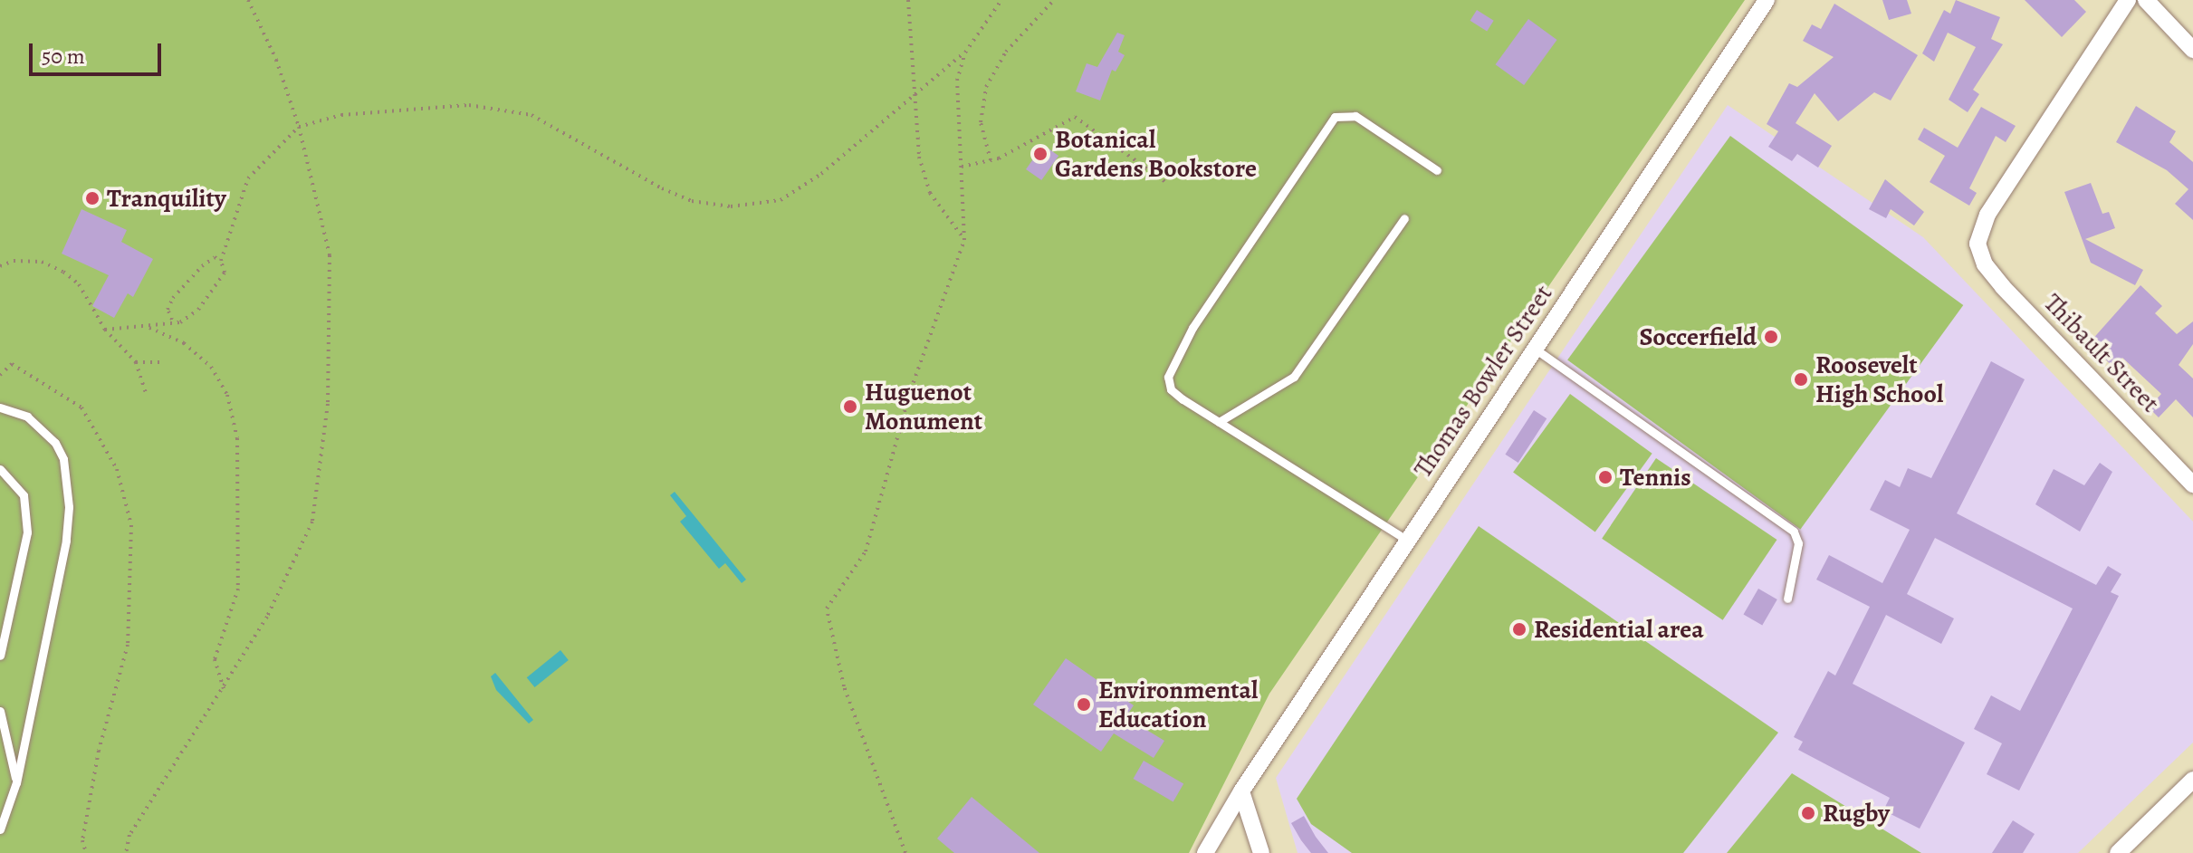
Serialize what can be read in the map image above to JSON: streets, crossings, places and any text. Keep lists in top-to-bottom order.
{
  "streets": {
    "street": ["Thibault Street", "Thomas Bowler Street"]
  },
  "places": [
    "Botanical Gardens Bookstore",
    "Tranquility",
    "Soccerfield",
    "Roosevelt High School",
    "Huguenot Monument",
    "Tennis",
    "Residential area",
    "Environmental Education",
    "Rugby"
  ],
  "scale_bar": "50 m"
}
